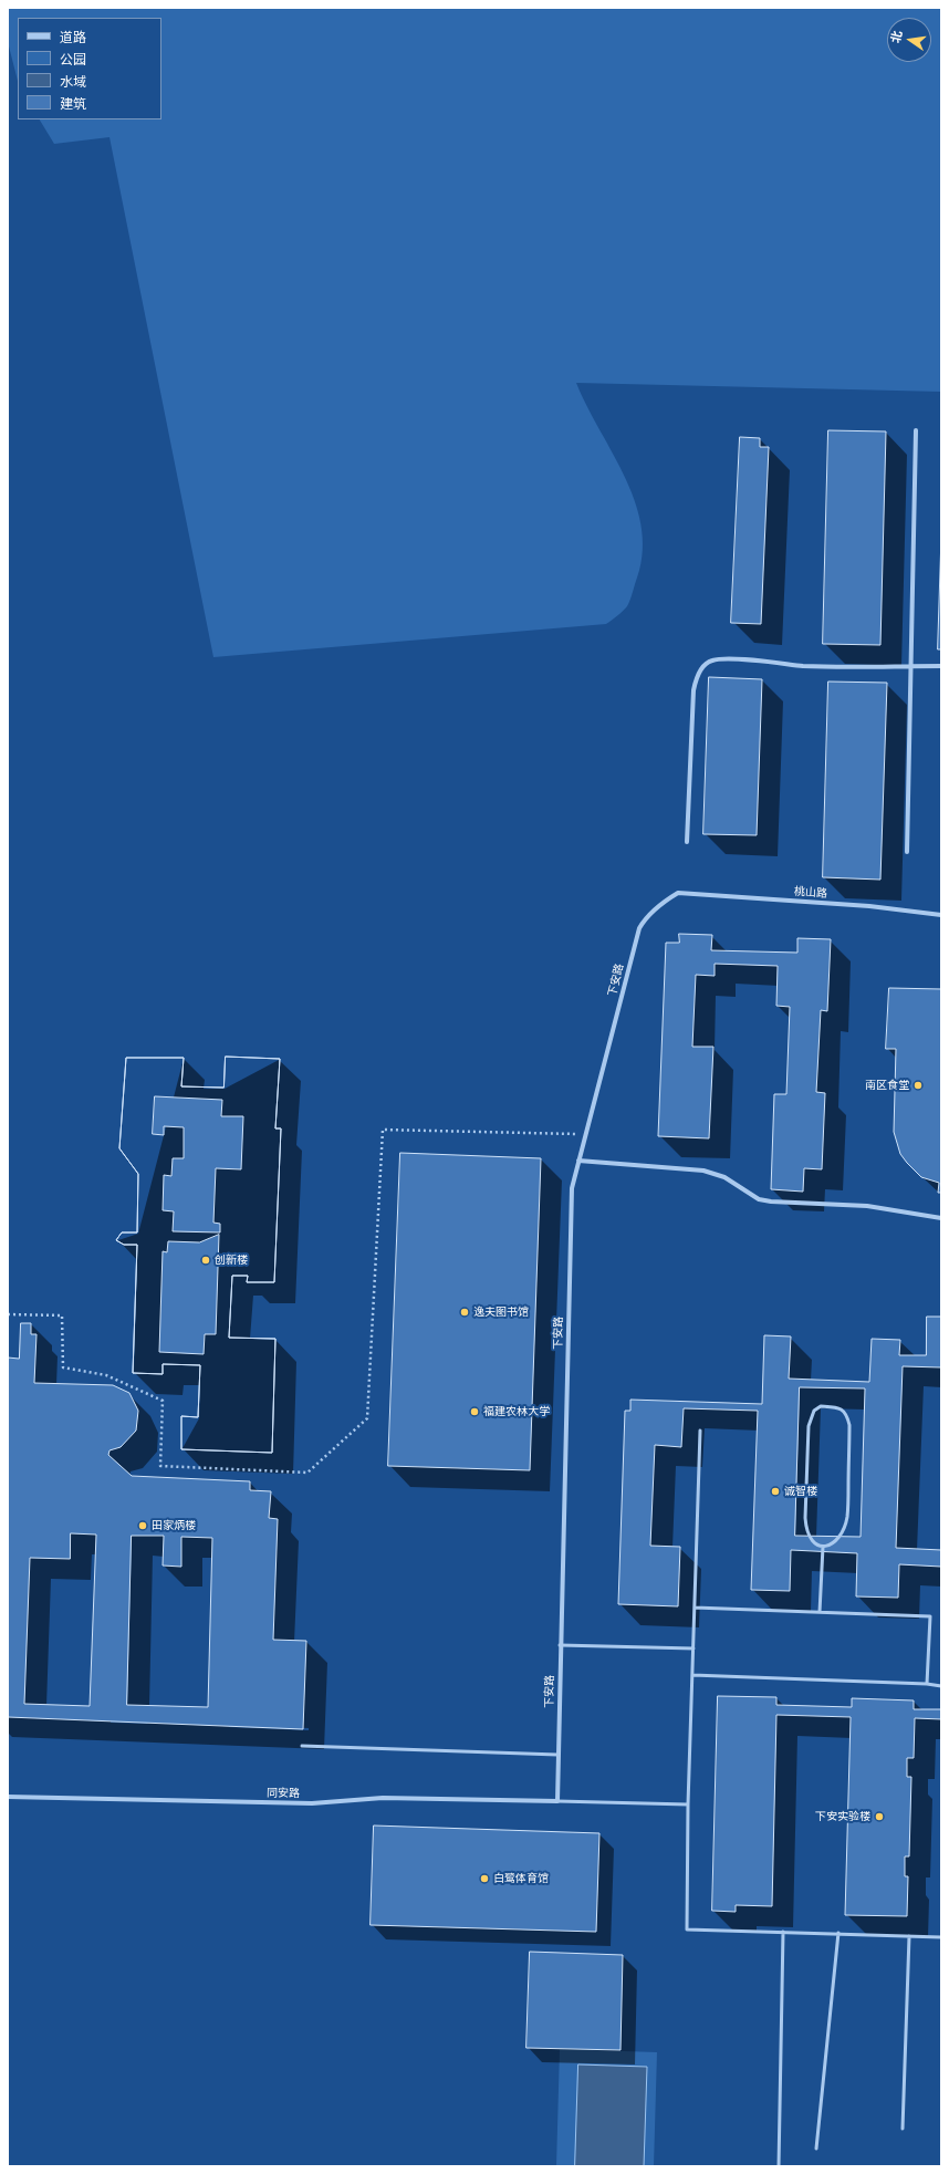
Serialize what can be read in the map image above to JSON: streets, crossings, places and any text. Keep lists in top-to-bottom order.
{
  "streets": {
    "street": ["桃山路", "下安路", "同安路"]
  },
  "crossings": [
    ["桃山路", "下安路"],
    ["下安路", "同安路"]
  ],
  "places": [
    "南区食堂",
    "创新楼",
    "逸夫图书馆",
    "福建农林大学",
    "诚智楼",
    "田家炳楼",
    "下安实验楼",
    "白鹭体育馆"
  ],
  "legend": [
    "道路",
    "公园",
    "水域",
    "建筑"
  ],
  "north": "left"
}
